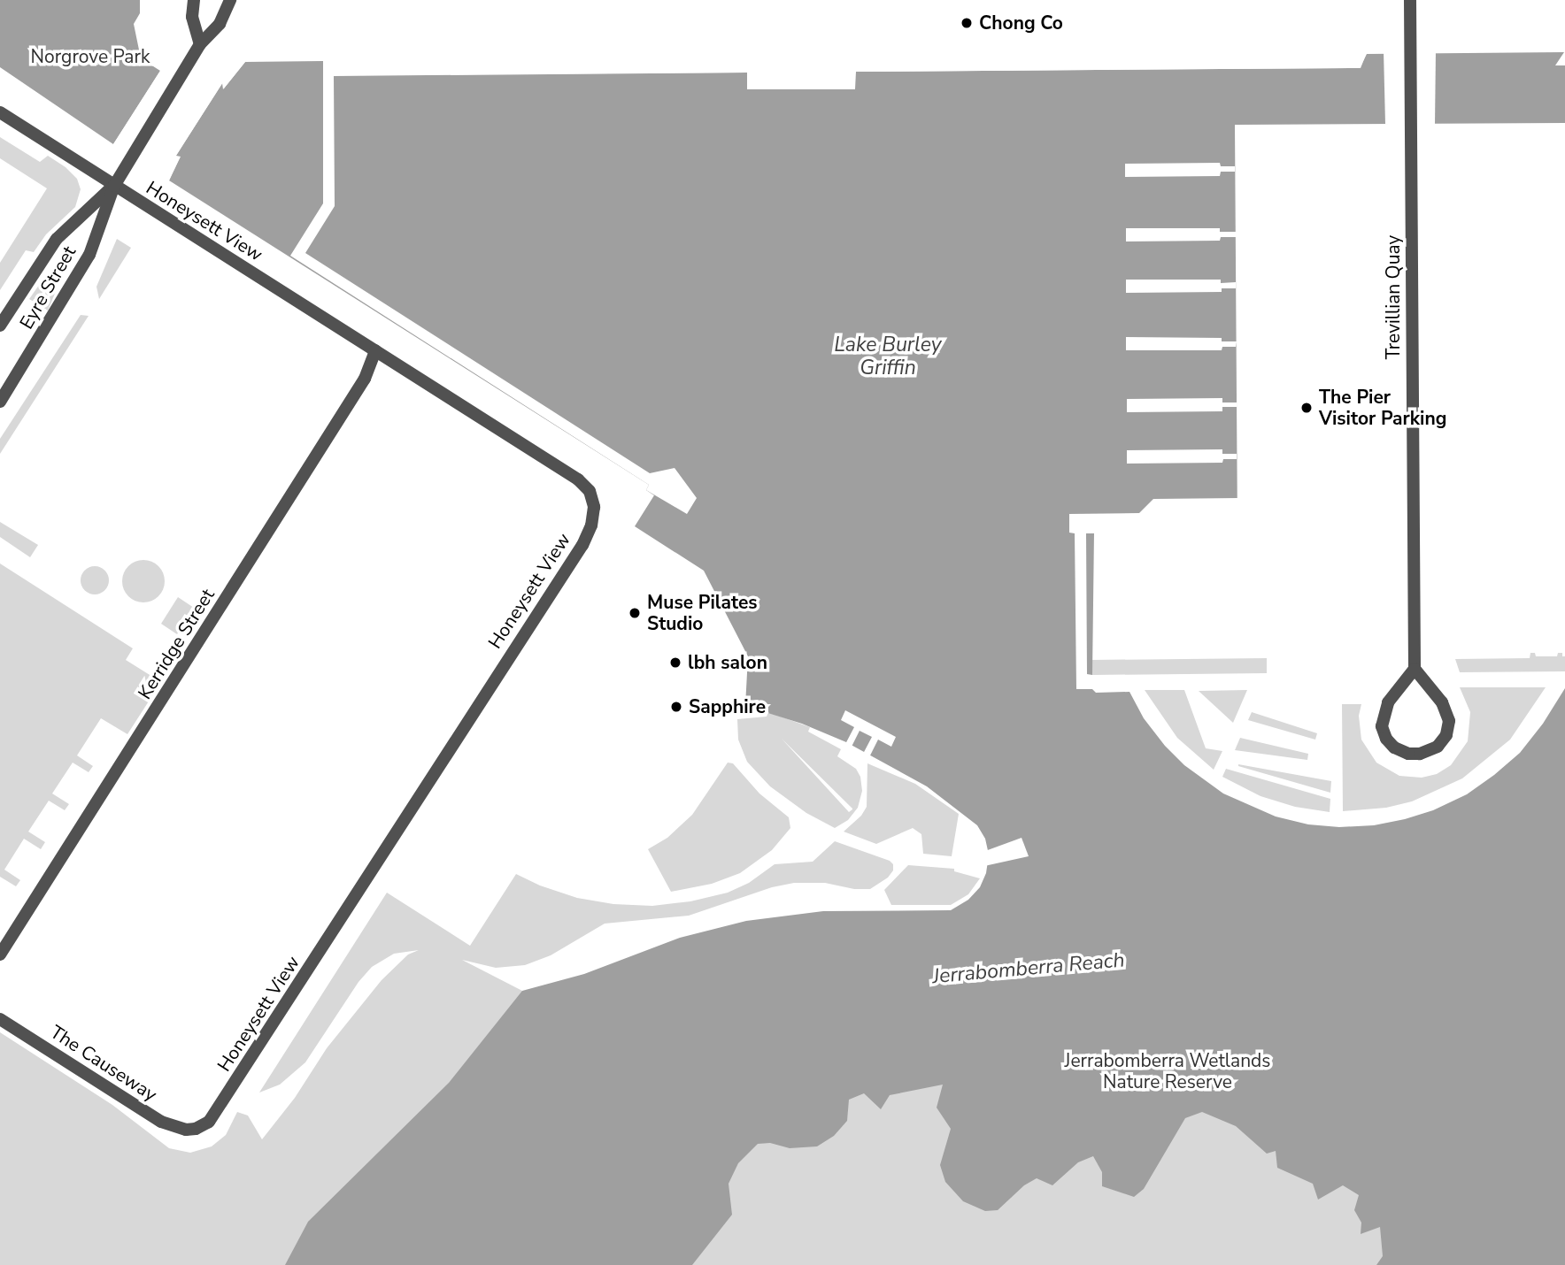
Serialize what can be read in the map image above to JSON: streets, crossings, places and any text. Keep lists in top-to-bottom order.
{
  "streets": {
    "street": [
      "Honeysett View",
      "Eyre Street",
      "Trevillian Quay",
      "Kerridge Street",
      "The Causeway"
    ]
  },
  "crossings": [
    ["Honeysett View", "Eyre Street"],
    ["Honeysett View", "Kerridge Street"],
    ["Honeysett View", "The Causeway"]
  ],
  "water": ["Lake Burley Griffin", "Jerrabomberra Reach"],
  "parks": ["Norgrove Park", "Jerrabomberra Wetlands Nature Reserve"],
  "places": [
    "Chong Co",
    "The Pier Visitor Parking",
    "Muse Pilates Studio",
    "lbh salon",
    "Sapphire"
  ]
}
